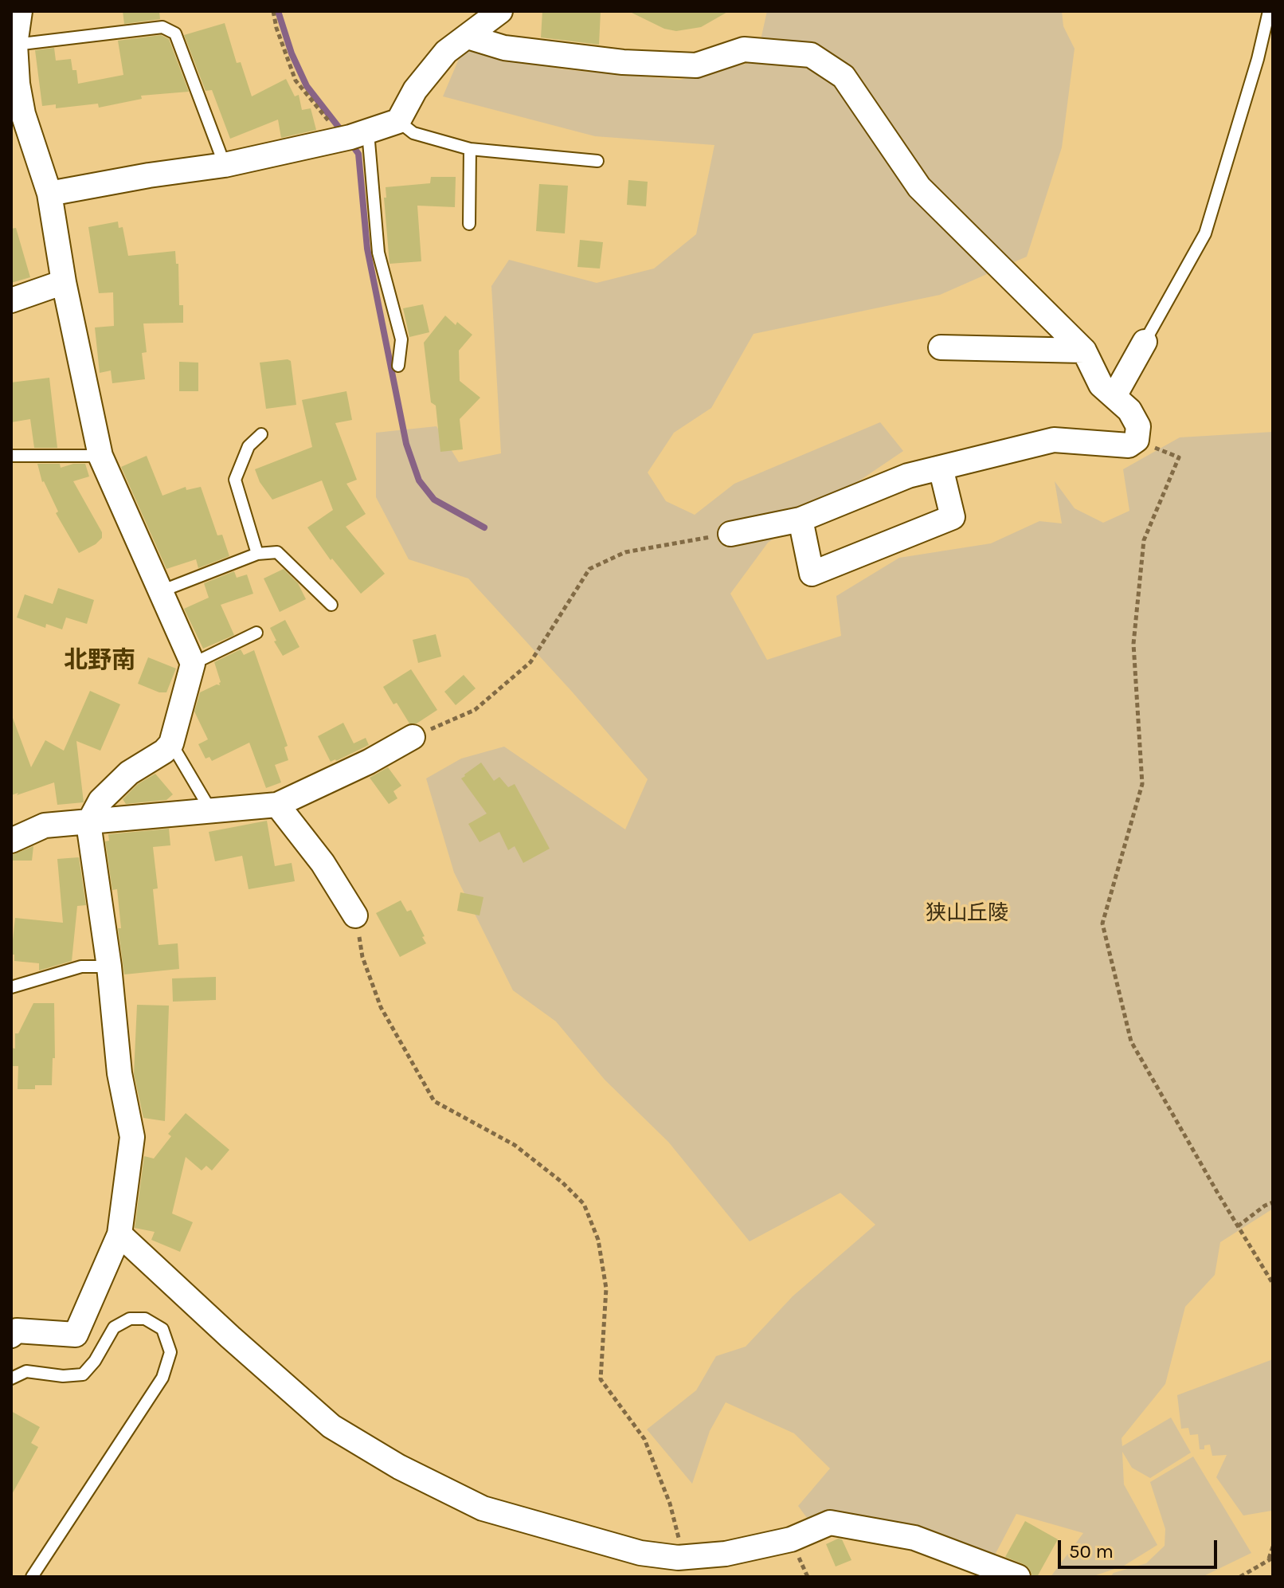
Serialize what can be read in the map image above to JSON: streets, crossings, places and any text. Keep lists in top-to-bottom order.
{
  "districts": ["北野南"],
  "parks": ["狭山丘陵"],
  "scale_bar": "50 m"
}
